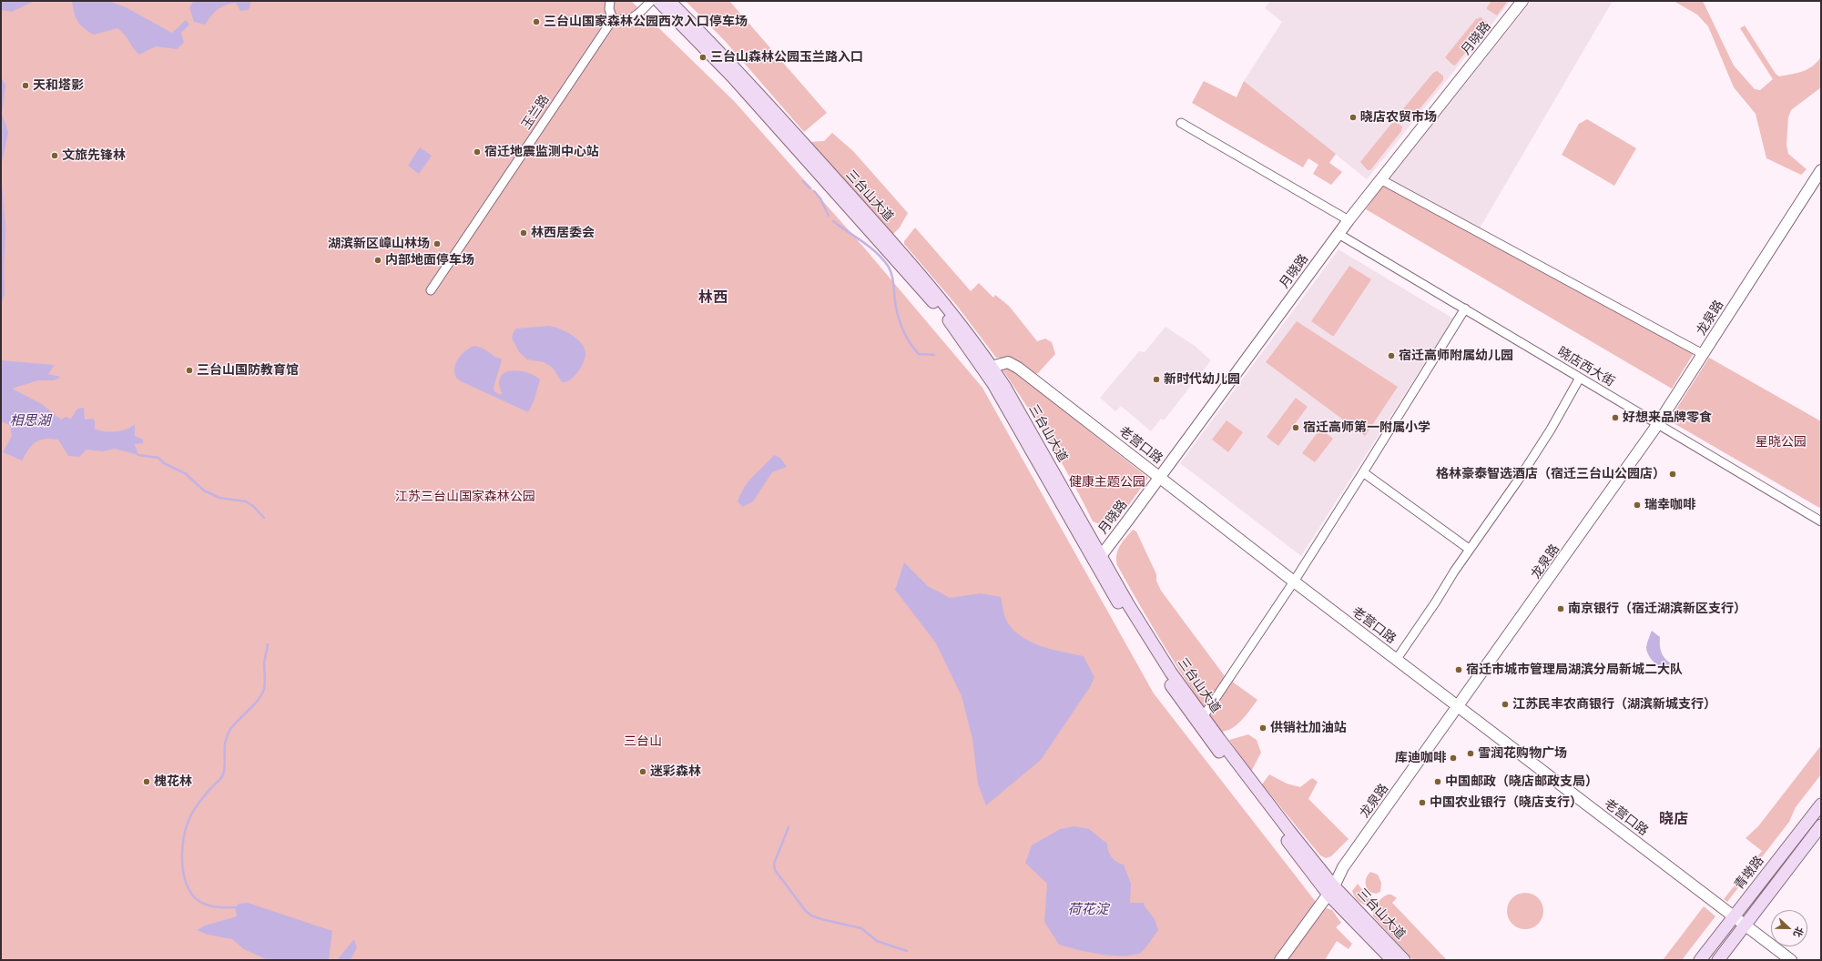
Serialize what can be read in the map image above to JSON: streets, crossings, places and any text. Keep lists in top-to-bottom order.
{
  "streets": {
    "main road": ["三台山大道", "青墩路"],
    "street": [
      "月晓路",
      "玉兰路",
      "龙泉路",
      "晓店西大街",
      "老营口路"
    ]
  },
  "crossings": [
    ["月晓路", "三台山大道"],
    ["月晓路", "晓店西大街"],
    ["月晓路", "老营口路"],
    ["三台山大道", "龙泉路"],
    ["三台山大道", "老营口路"],
    ["龙泉路", "晓店西大街"],
    ["龙泉路", "老营口路"],
    ["老营口路", "青墩路"]
  ],
  "districts": ["林西", "晓店"],
  "water": ["相思湖", "荷花淀"],
  "parks": [
    "星晓公园",
    "健康主题公园",
    "江苏三台山国家森林公园",
    "三台山"
  ],
  "places": [
    "三台山国家森林公园西次入口停车场",
    "三台山森林公园玉兰路入口",
    "天和塔影",
    "晓店农贸市场",
    "宿迁地震监测中心站",
    "文旅先锋林",
    "林西居委会",
    "湖滨新区嶂山林场",
    "内部地面停车场",
    "宿迁高师附属幼儿园",
    "三台山国防教育馆",
    "新时代幼儿园",
    "好想来品牌零食",
    "宿迁高师第一附属小学",
    "格林豪泰智选酒店（宿迁三台山公园店）",
    "瑞幸咖啡",
    "南京银行（宿迁湖滨新区支行）",
    "宿迁市城市管理局湖滨分局新城二大队",
    "江苏民丰农商银行（湖滨新城支行）",
    "供销社加油站",
    "雪润花购物广场",
    "库迪咖啡",
    "迷彩森林",
    "槐花林",
    "中国邮政（晓店邮政支局）",
    "中国农业银行（晓店支行）"
  ],
  "north": "right"
}
